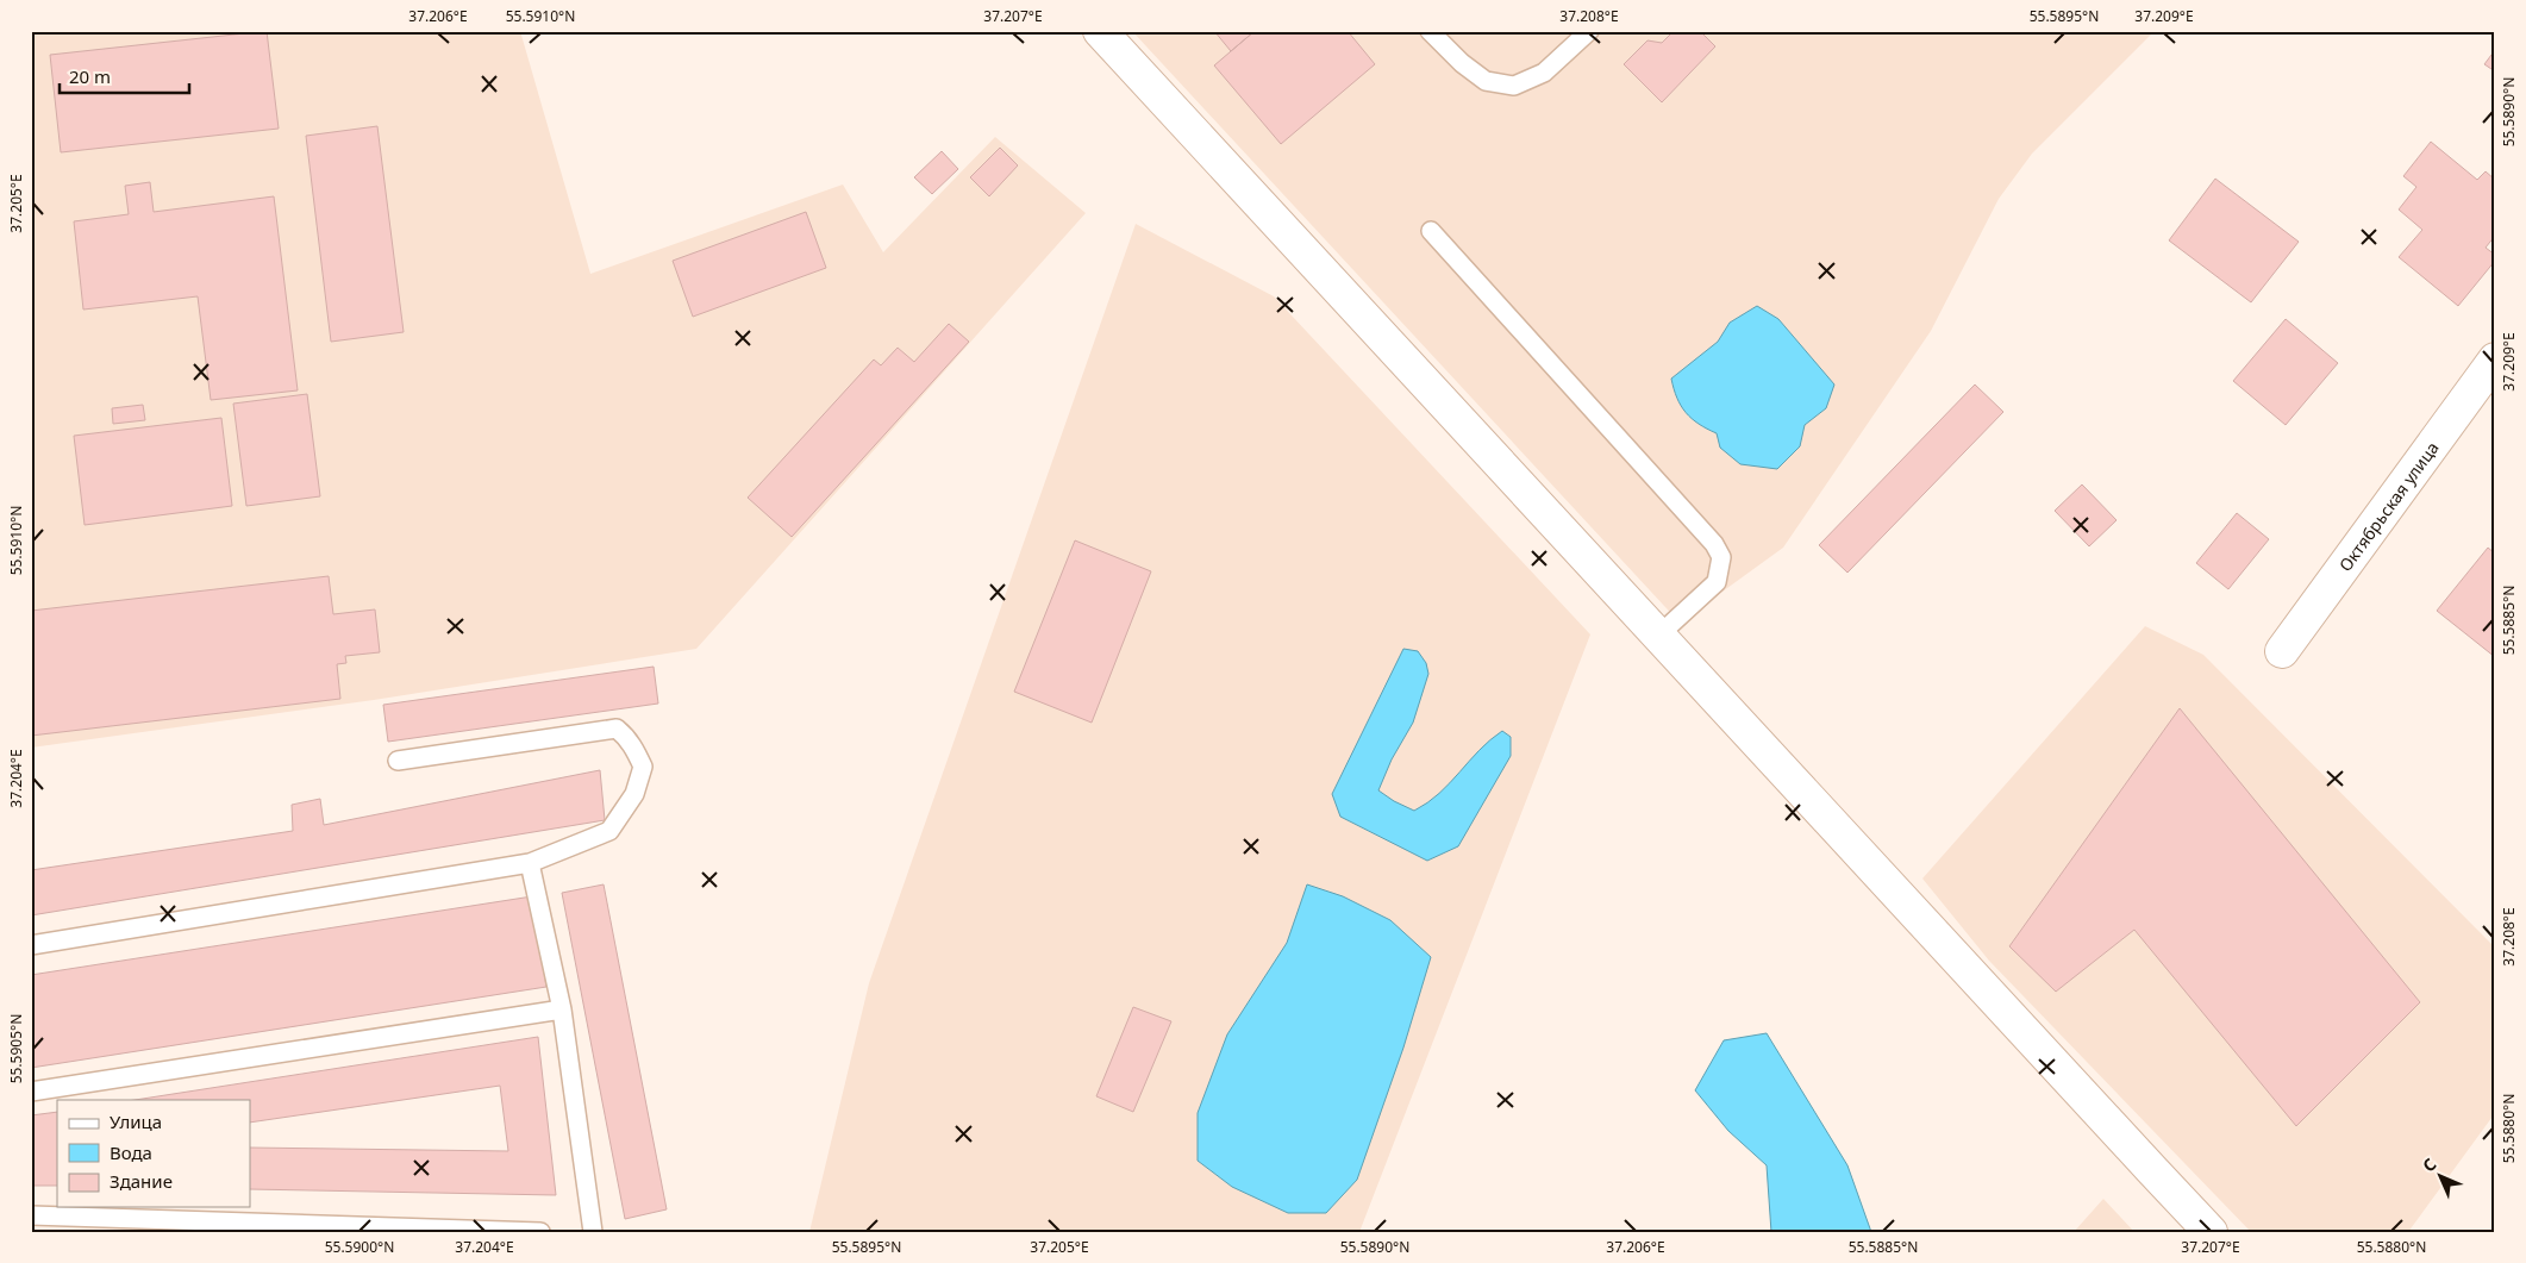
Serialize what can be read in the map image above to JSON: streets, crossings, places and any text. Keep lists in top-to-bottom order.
{
  "streets": {
    "street": ["Октябрьская улица"]
  },
  "legend": ["Улица", "Вода", "Здание"],
  "scale_bar": "20 m",
  "north": "top left",
  "coordinates": [
    "37.206°E",
    "55.5910°N",
    "37.207°E",
    "37.208°E",
    "55.5895°N",
    "37.209°E",
    "55.5890°N",
    "37.205°E",
    "55.5885°N",
    "37.204°E",
    "55.5905°N",
    "55.5880°N",
    "55.5900°N"
  ]
}
